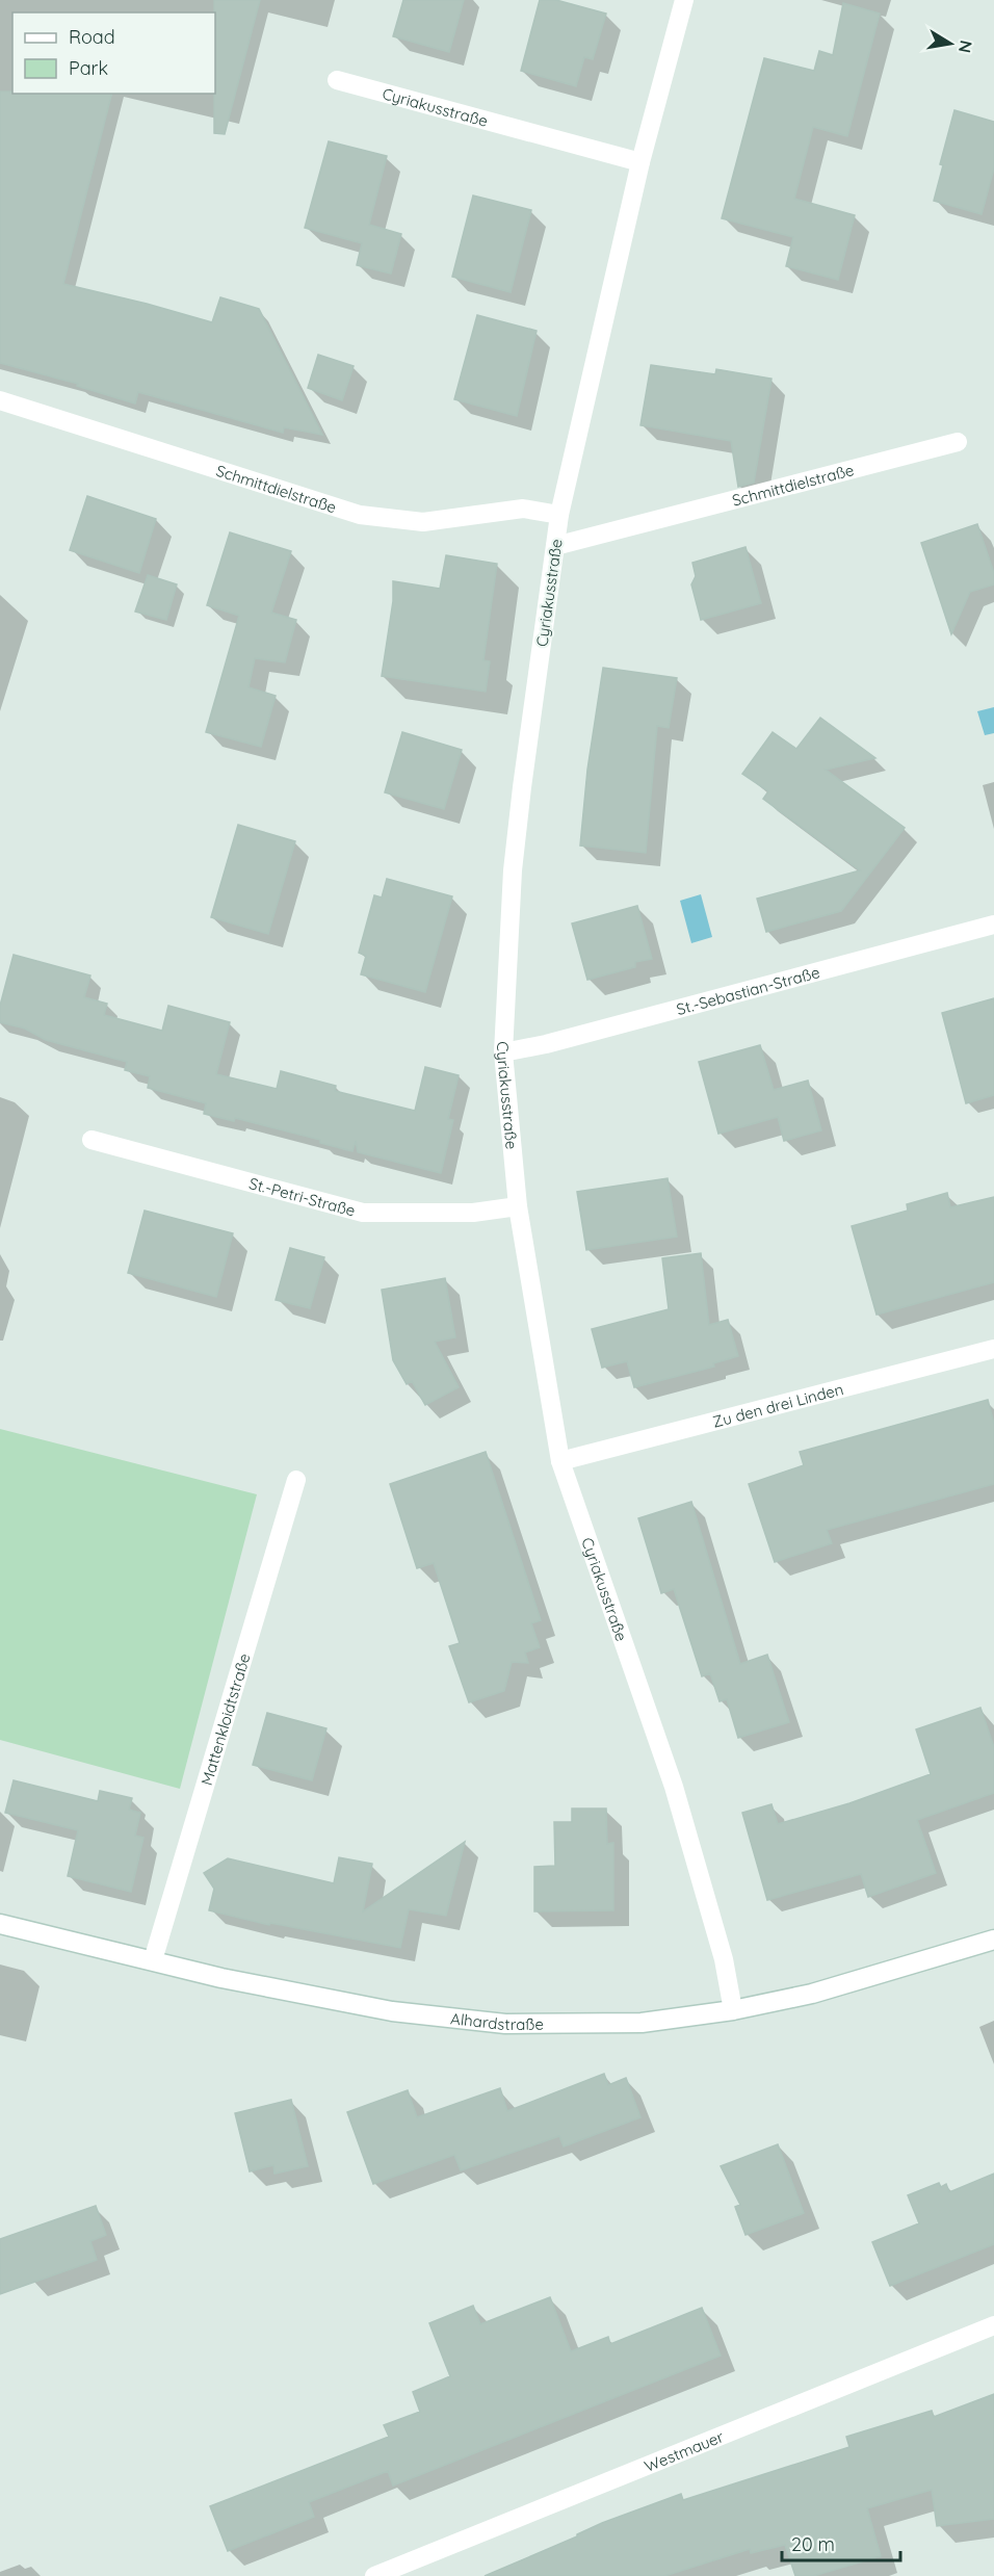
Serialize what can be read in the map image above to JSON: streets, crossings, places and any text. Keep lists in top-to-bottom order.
{
  "streets": {
    "street": [
      "Cyriakusstraße",
      "Schmittdielstraße",
      "St.-Sebastian-Straße",
      "St.-Petri-Straße",
      "Zu den drei Linden",
      "Mattenkloidtstraße",
      "Alhardstraße",
      "Westmauer"
    ]
  },
  "crossings": [
    ["Cyriakusstraße", "Schmittdielstraße"],
    ["Cyriakusstraße", "St.-Sebastian-Straße"],
    ["Cyriakusstraße", "St.-Petri-Straße"],
    ["Cyriakusstraße", "Zu den drei Linden"],
    ["Cyriakusstraße", "Alhardstraße"],
    ["Mattenkloidtstraße", "Alhardstraße"]
  ],
  "legend": ["Road", "Park"],
  "scale_bar": "20 m",
  "north": "right"
}
